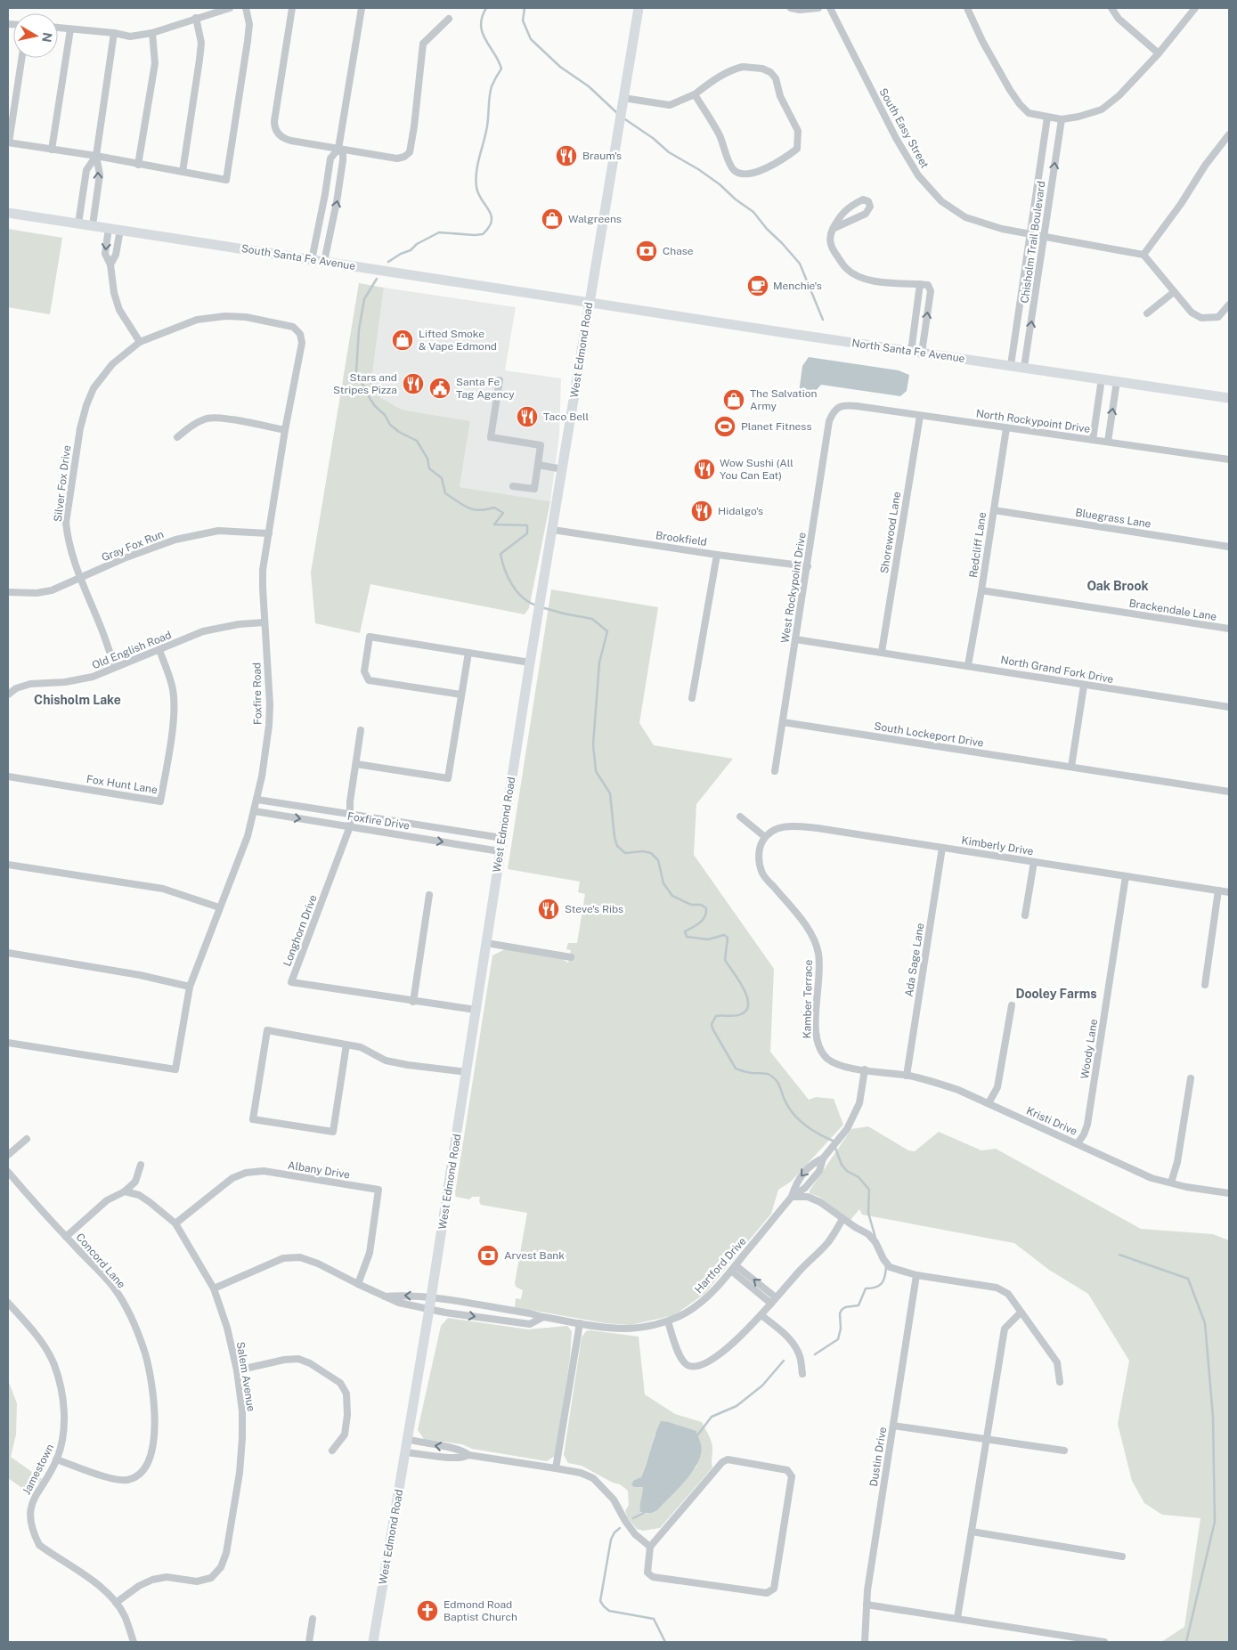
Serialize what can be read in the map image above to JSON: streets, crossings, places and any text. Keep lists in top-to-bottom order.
{
  "streets": {
    "main road": ["South Santa Fe Avenue", "West Edmond Road", "North Santa Fe Avenue"],
    "street": [
      "South Easy Street",
      "Chisholm Trail Boulevard",
      "North Rockypoint Drive",
      "Silver Fox Drive",
      "Bluegrass Lane",
      "Shorewood Lane",
      "Brookfield",
      "Redcliff Lane",
      "Gray Fox Run",
      "West Rockypoint Drive",
      "Brackendale Lane",
      "Old English Road",
      "North Grand Fork Drive",
      "Foxfire Road",
      "South Lockeport Drive",
      "Fox Hunt Lane",
      "Foxfire Drive",
      "Kimberly Drive",
      "Longhorn Drive",
      "Ada Sage Lane",
      "Kamber Terrace",
      "Woody Lane",
      "Kristi Drive",
      "Albany Drive",
      "Concord Lane",
      "Hartford Drive",
      "Salem Avenue",
      "Dustin Drive",
      "Jamestown"
    ]
  },
  "crossings": [
    ["South Easy Street", "Chisholm Trail Boulevard"],
    ["Chisholm Trail Boulevard", "North Santa Fe Avenue"],
    ["South Santa Fe Avenue", "West Edmond Road"],
    ["South Santa Fe Avenue", "North Santa Fe Avenue"],
    ["West Edmond Road", "North Santa Fe Avenue"],
    ["West Edmond Road", "Brookfield"],
    ["West Edmond Road", "Foxfire Drive"],
    ["West Edmond Road", "Longhorn Drive"],
    ["West Edmond Road", "Hartford Drive"],
    ["North Rockypoint Drive", "Shorewood Lane"],
    ["North Rockypoint Drive", "Redcliff Lane"],
    ["North Rockypoint Drive", "West Rockypoint Drive"],
    ["Silver Fox Drive", "Gray Fox Run"],
    ["Silver Fox Drive", "Old English Road"],
    ["Silver Fox Drive", "Foxfire Road"],
    ["Bluegrass Lane", "Redcliff Lane"],
    ["Shorewood Lane", "North Grand Fork Drive"],
    ["Brookfield", "West Rockypoint Drive"],
    ["Redcliff Lane", "Brackendale Lane"],
    ["Redcliff Lane", "North Grand Fork Drive"],
    ["Gray Fox Run", "Foxfire Road"],
    ["West Rockypoint Drive", "North Grand Fork Drive"],
    ["West Rockypoint Drive", "South Lockeport Drive"],
    ["Old English Road", "Foxfire Road"],
    ["Old English Road", "Fox Hunt Lane"],
    ["Foxfire Road", "Foxfire Drive"],
    ["Foxfire Drive", "Longhorn Drive"],
    ["Kimberly Drive", "Ada Sage Lane"],
    ["Kimberly Drive", "Kamber Terrace"],
    ["Kimberly Drive", "Woody Lane"],
    ["Ada Sage Lane", "Kristi Drive"],
    ["Kamber Terrace", "Kristi Drive"],
    ["Kamber Terrace", "Hartford Drive"],
    ["Woody Lane", "Kristi Drive"],
    ["Kristi Drive", "Hartford Drive"],
    ["Albany Drive", "Hartford Drive"],
    ["Albany Drive", "Salem Avenue"],
    ["Concord Lane", "Jamestown"],
    ["Hartford Drive", "Salem Avenue"],
    ["Salem Avenue", "Jamestown"]
  ],
  "districts": ["Oak Brook", "Chisholm Lake", "Dooley Farms"],
  "places": {
    "restaurant": [
      "Braum's",
      "Stars and Stripes Pizza",
      "Taco Bell",
      "Wow Sushi (All You Can Eat)",
      "Hidalgo's",
      "Steve's Ribs"
    ],
    "shop": ["Walgreens", "Lifted Smoke & Vape Edmond", "The Salvation Army"],
    "bank": ["Chase", "Arvest Bank"],
    "cafe": ["Menchie's"],
    "public building": ["Santa Fe Tag Agency"],
    "sports": ["Planet Fitness"],
    "church": ["Edmond Road Baptist Church"]
  },
  "north": "right"
}
